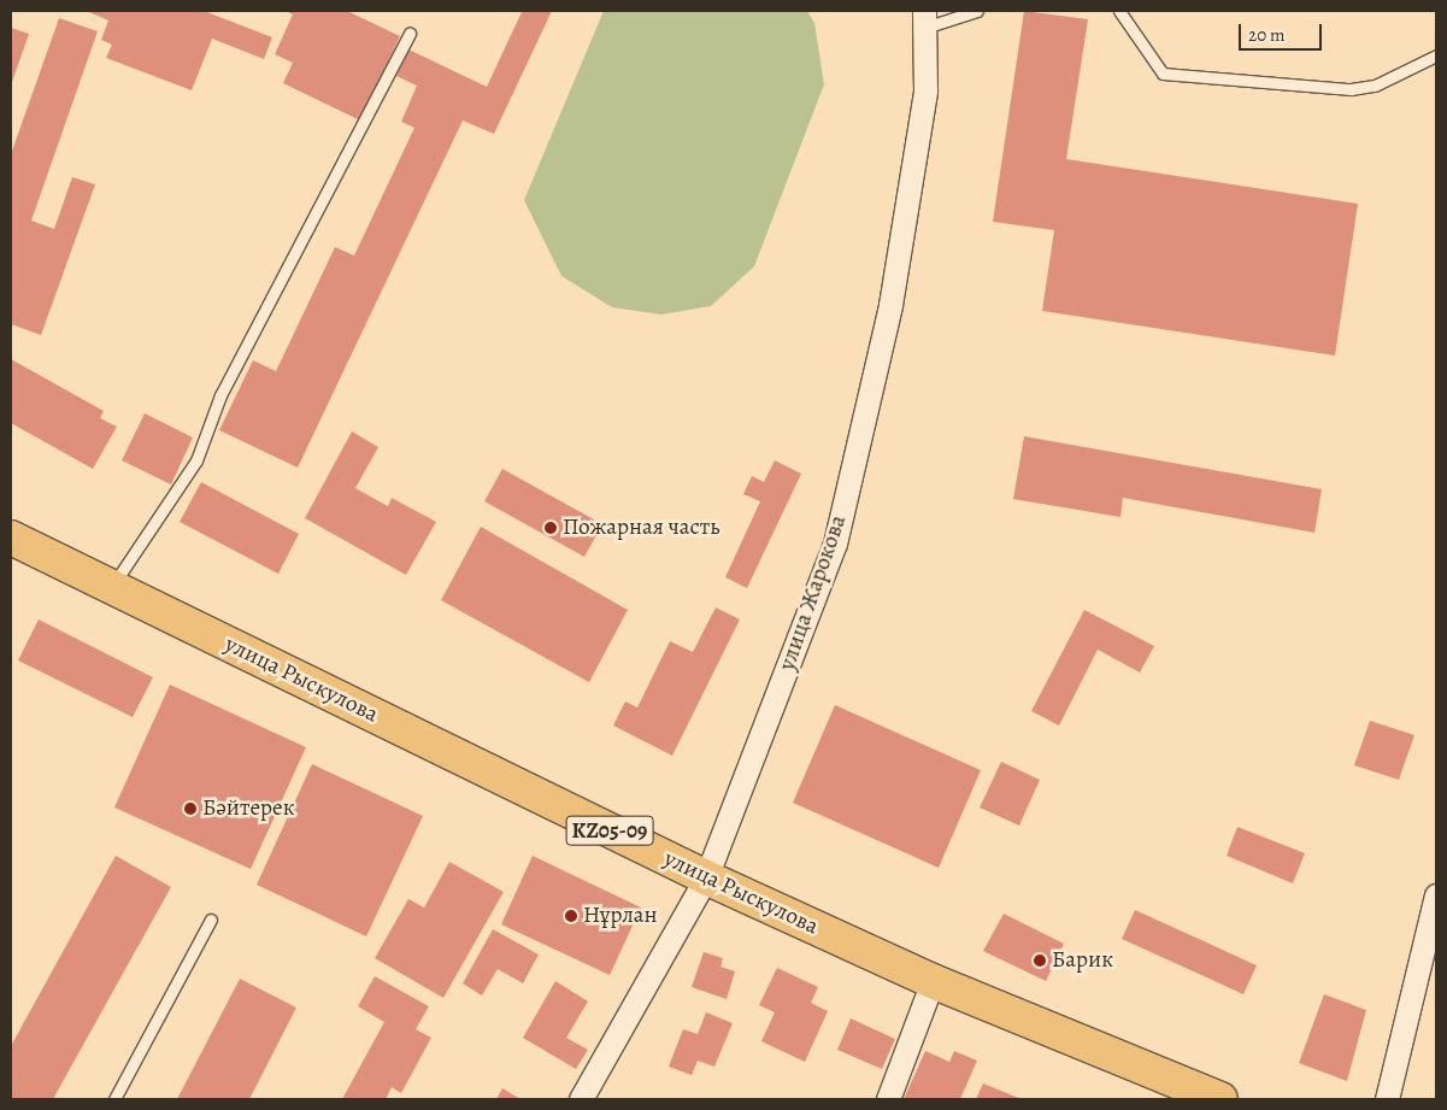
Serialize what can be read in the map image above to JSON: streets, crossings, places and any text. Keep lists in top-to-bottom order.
{
  "streets": {
    "main road": ["улица Рыскулова", "KZ05-09"],
    "street": ["улица Жарокова"]
  },
  "crossings": [
    ["улица Жарокова", "улица Рыскулова"]
  ],
  "places": [
    "Пожарная часть",
    "Бәйтерек",
    "Нұрлан",
    "Барик"
  ],
  "scale_bar": "20 m"
}
